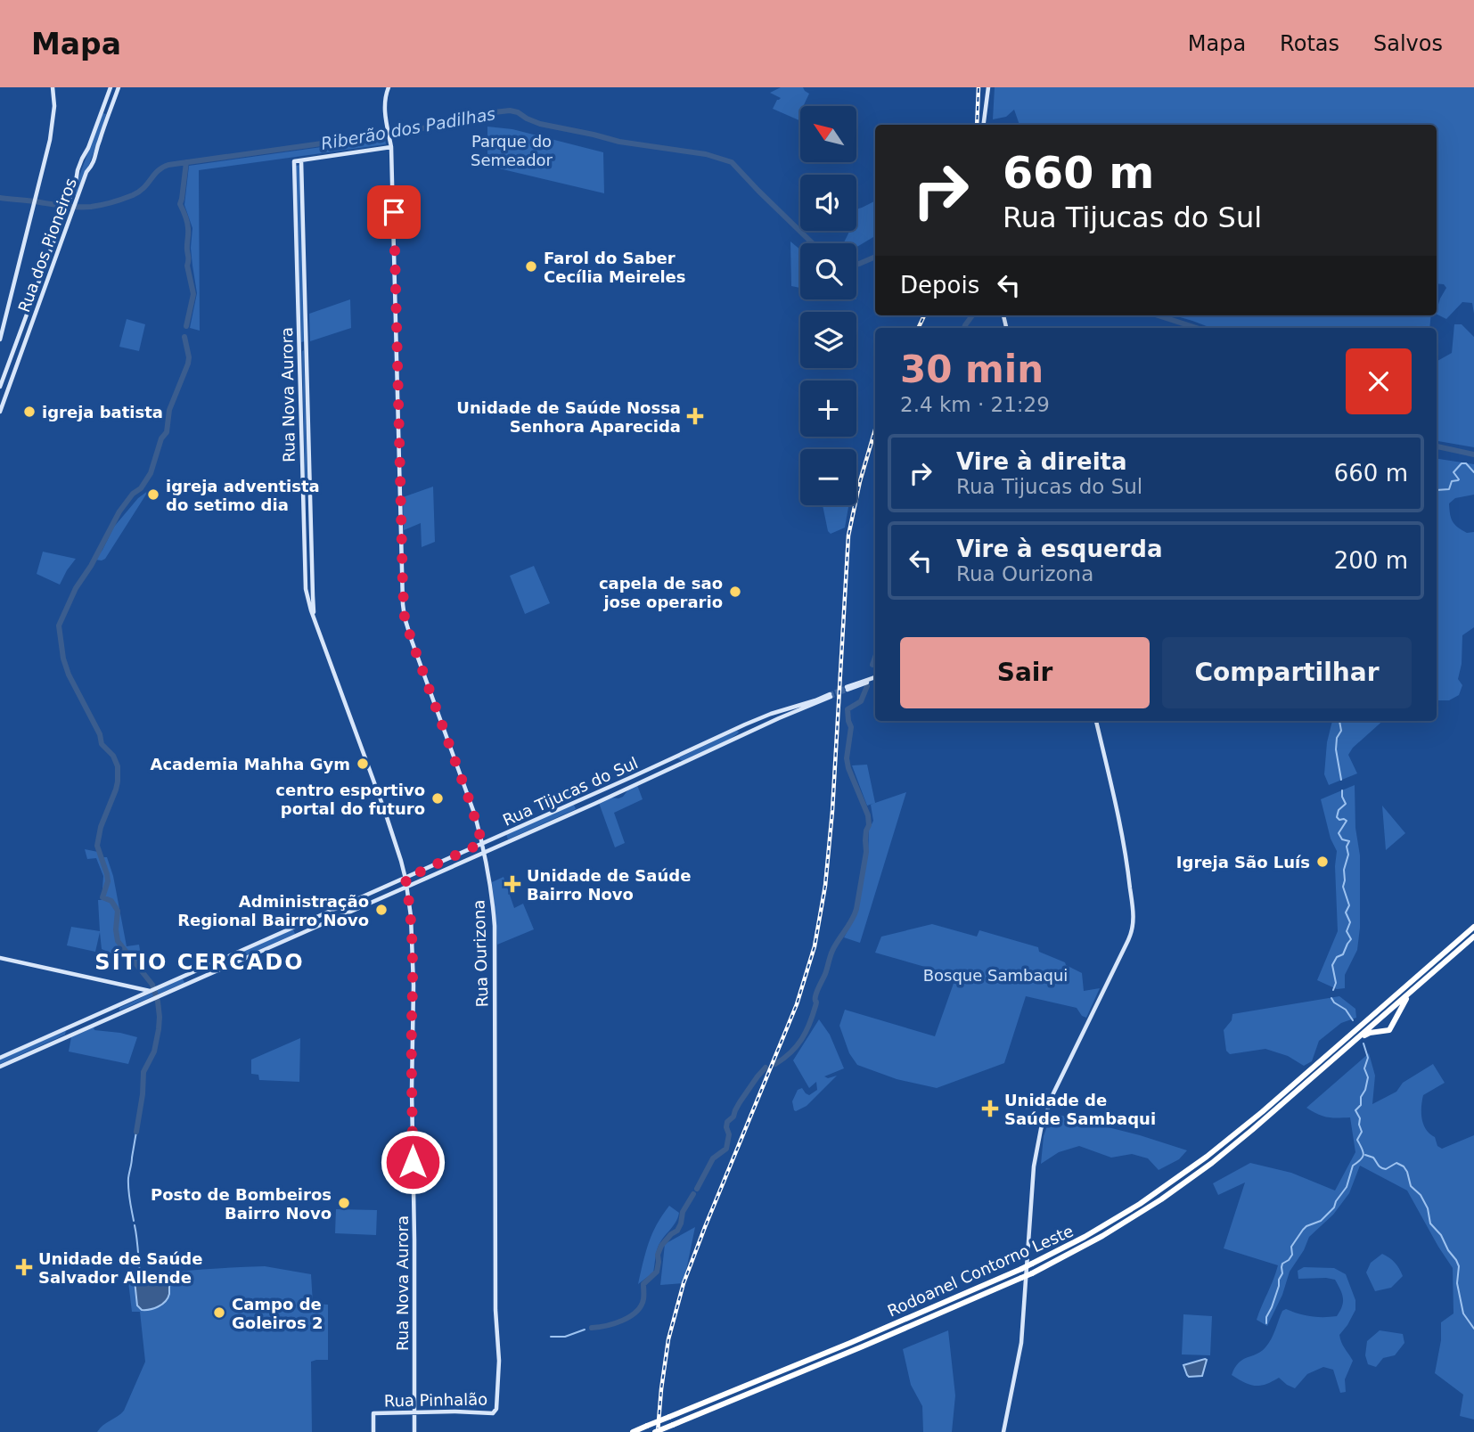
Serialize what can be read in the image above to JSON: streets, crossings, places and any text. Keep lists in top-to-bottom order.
{
  "streets": {
    "highway": ["Rodoanel Contorno Leste"],
    "main road": [
      "Rua dos Pioneiros",
      "Rua Nova Aurora",
      "Rua Tijucas do Sul",
      "Rua Ourizona",
      "Rua Pinhalão"
    ]
  },
  "crossings": [
    ["Rua Nova Aurora", "Rua Tijucas do Sul"],
    ["Rua Nova Aurora", "Rua Pinhalão"],
    ["Rua Tijucas do Sul", "Rua Ourizona"],
    ["Rua Ourizona", "Rua Pinhalão"]
  ],
  "districts": ["SÍTIO CERCADO"],
  "water": ["Riberão dos Padilhas"],
  "parks": ["Parque do Semeador", "Bosque Sambaqui"],
  "places": {
    "other": [
      "Farol do Saber Cecília Meireles",
      "igreja batista",
      "igreja adventista do setimo dia",
      "capela de sao jose operario",
      "Academia Mahha Gym",
      "centro esportivo portal do futuro",
      "Igreja São Luís",
      "Administração Regional Bairro Novo",
      "Posto de Bombeiros Bairro Novo",
      "Campo de Goleiros 2"
    ],
    "health": [
      "Unidade de Saúde Nossa Senhora Aparecida",
      "Unidade de Saúde Bairro Novo",
      "Unidade de Saúde Sambaqui",
      "Unidade de Saúde Salvador Allende"
    ]
  },
  "north": "top left",
  "page": {
    "header": "Mapa",
    "nav": ["Mapa", "Rotas", "Salvos"],
    "map_buttons": ["+", "−"],
    "turn": ["660 m", "Rua Tijucas do Sul"],
    "then": "Depois",
    "heading": ["30 min", "2.4 km · 21:29"],
    "list": [
      {
        "name": "Vire à direita",
        "note": "Rua Tijucas do Sul",
        "value": "660 m"
      },
      {
        "name": "Vire à esquerda",
        "note": "Rua Ourizona",
        "value": "200 m"
      }
    ],
    "buttons": ["Sair", "Compartilhar"]
  }
}
